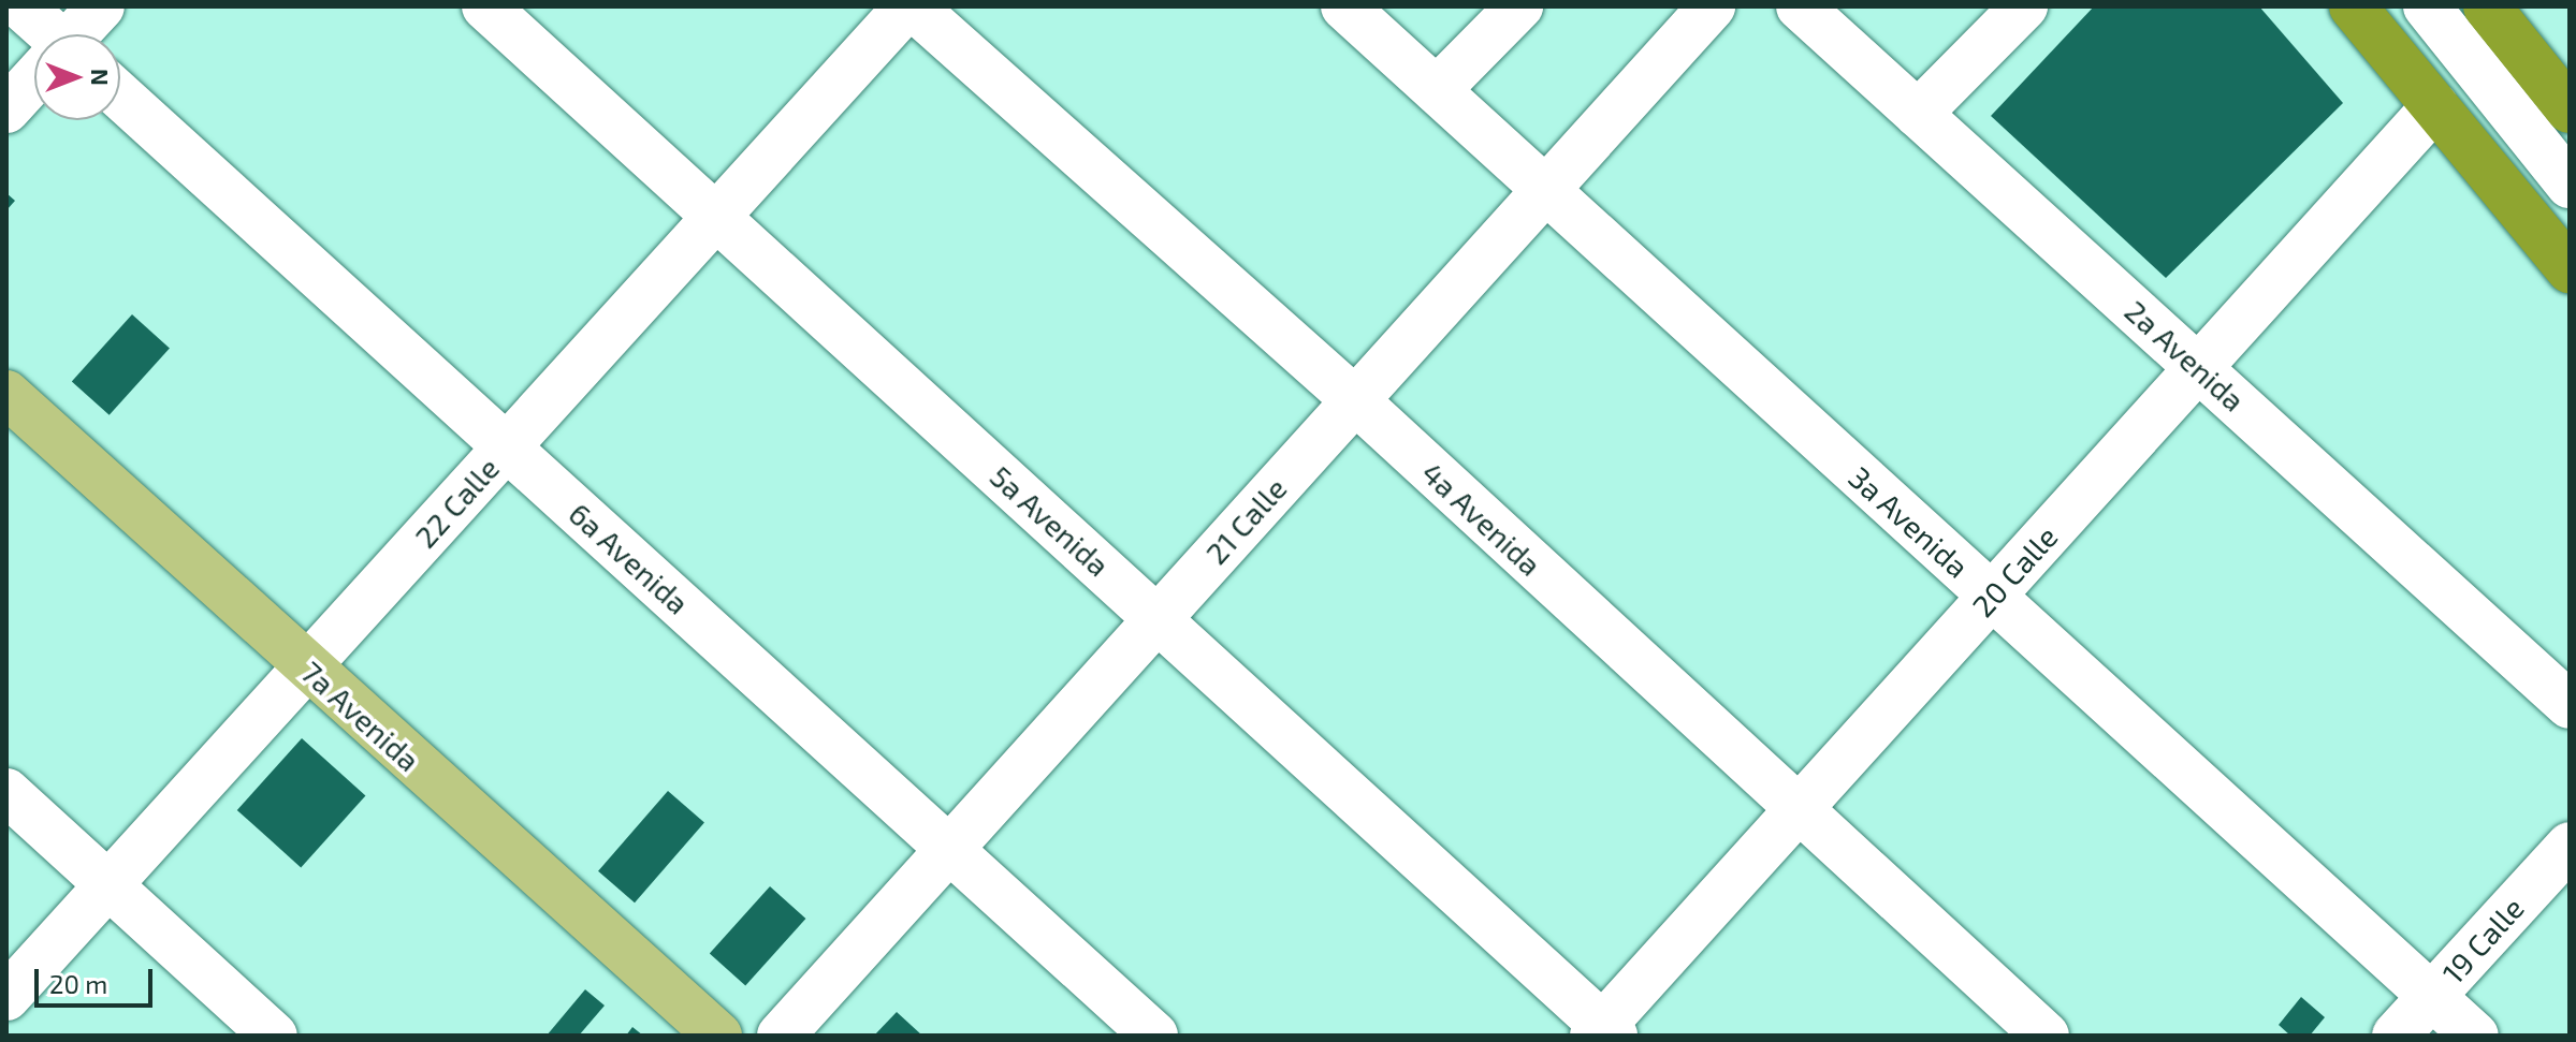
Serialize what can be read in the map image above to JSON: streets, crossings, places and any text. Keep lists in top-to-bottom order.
{
  "streets": {
    "main road": ["7a Avenida"],
    "street": [
      "2a Avenida",
      "22 Calle",
      "4a Avenida",
      "5a Avenida",
      "21 Calle",
      "3a Avenida",
      "6a Avenida",
      "20 Calle",
      "19 Calle"
    ]
  },
  "crossings": [
    ["2a Avenida", "20 Calle"],
    ["22 Calle", "4a Avenida"],
    ["22 Calle", "5a Avenida"],
    ["22 Calle", "6a Avenida"],
    ["22 Calle", "7a Avenida"],
    ["4a Avenida", "21 Calle"],
    ["4a Avenida", "20 Calle"],
    ["5a Avenida", "21 Calle"],
    ["5a Avenida", "20 Calle"],
    ["21 Calle", "3a Avenida"],
    ["21 Calle", "6a Avenida"],
    ["3a Avenida", "20 Calle"],
    ["3a Avenida", "19 Calle"]
  ],
  "scale_bar": "20 m",
  "north": "right"
}
